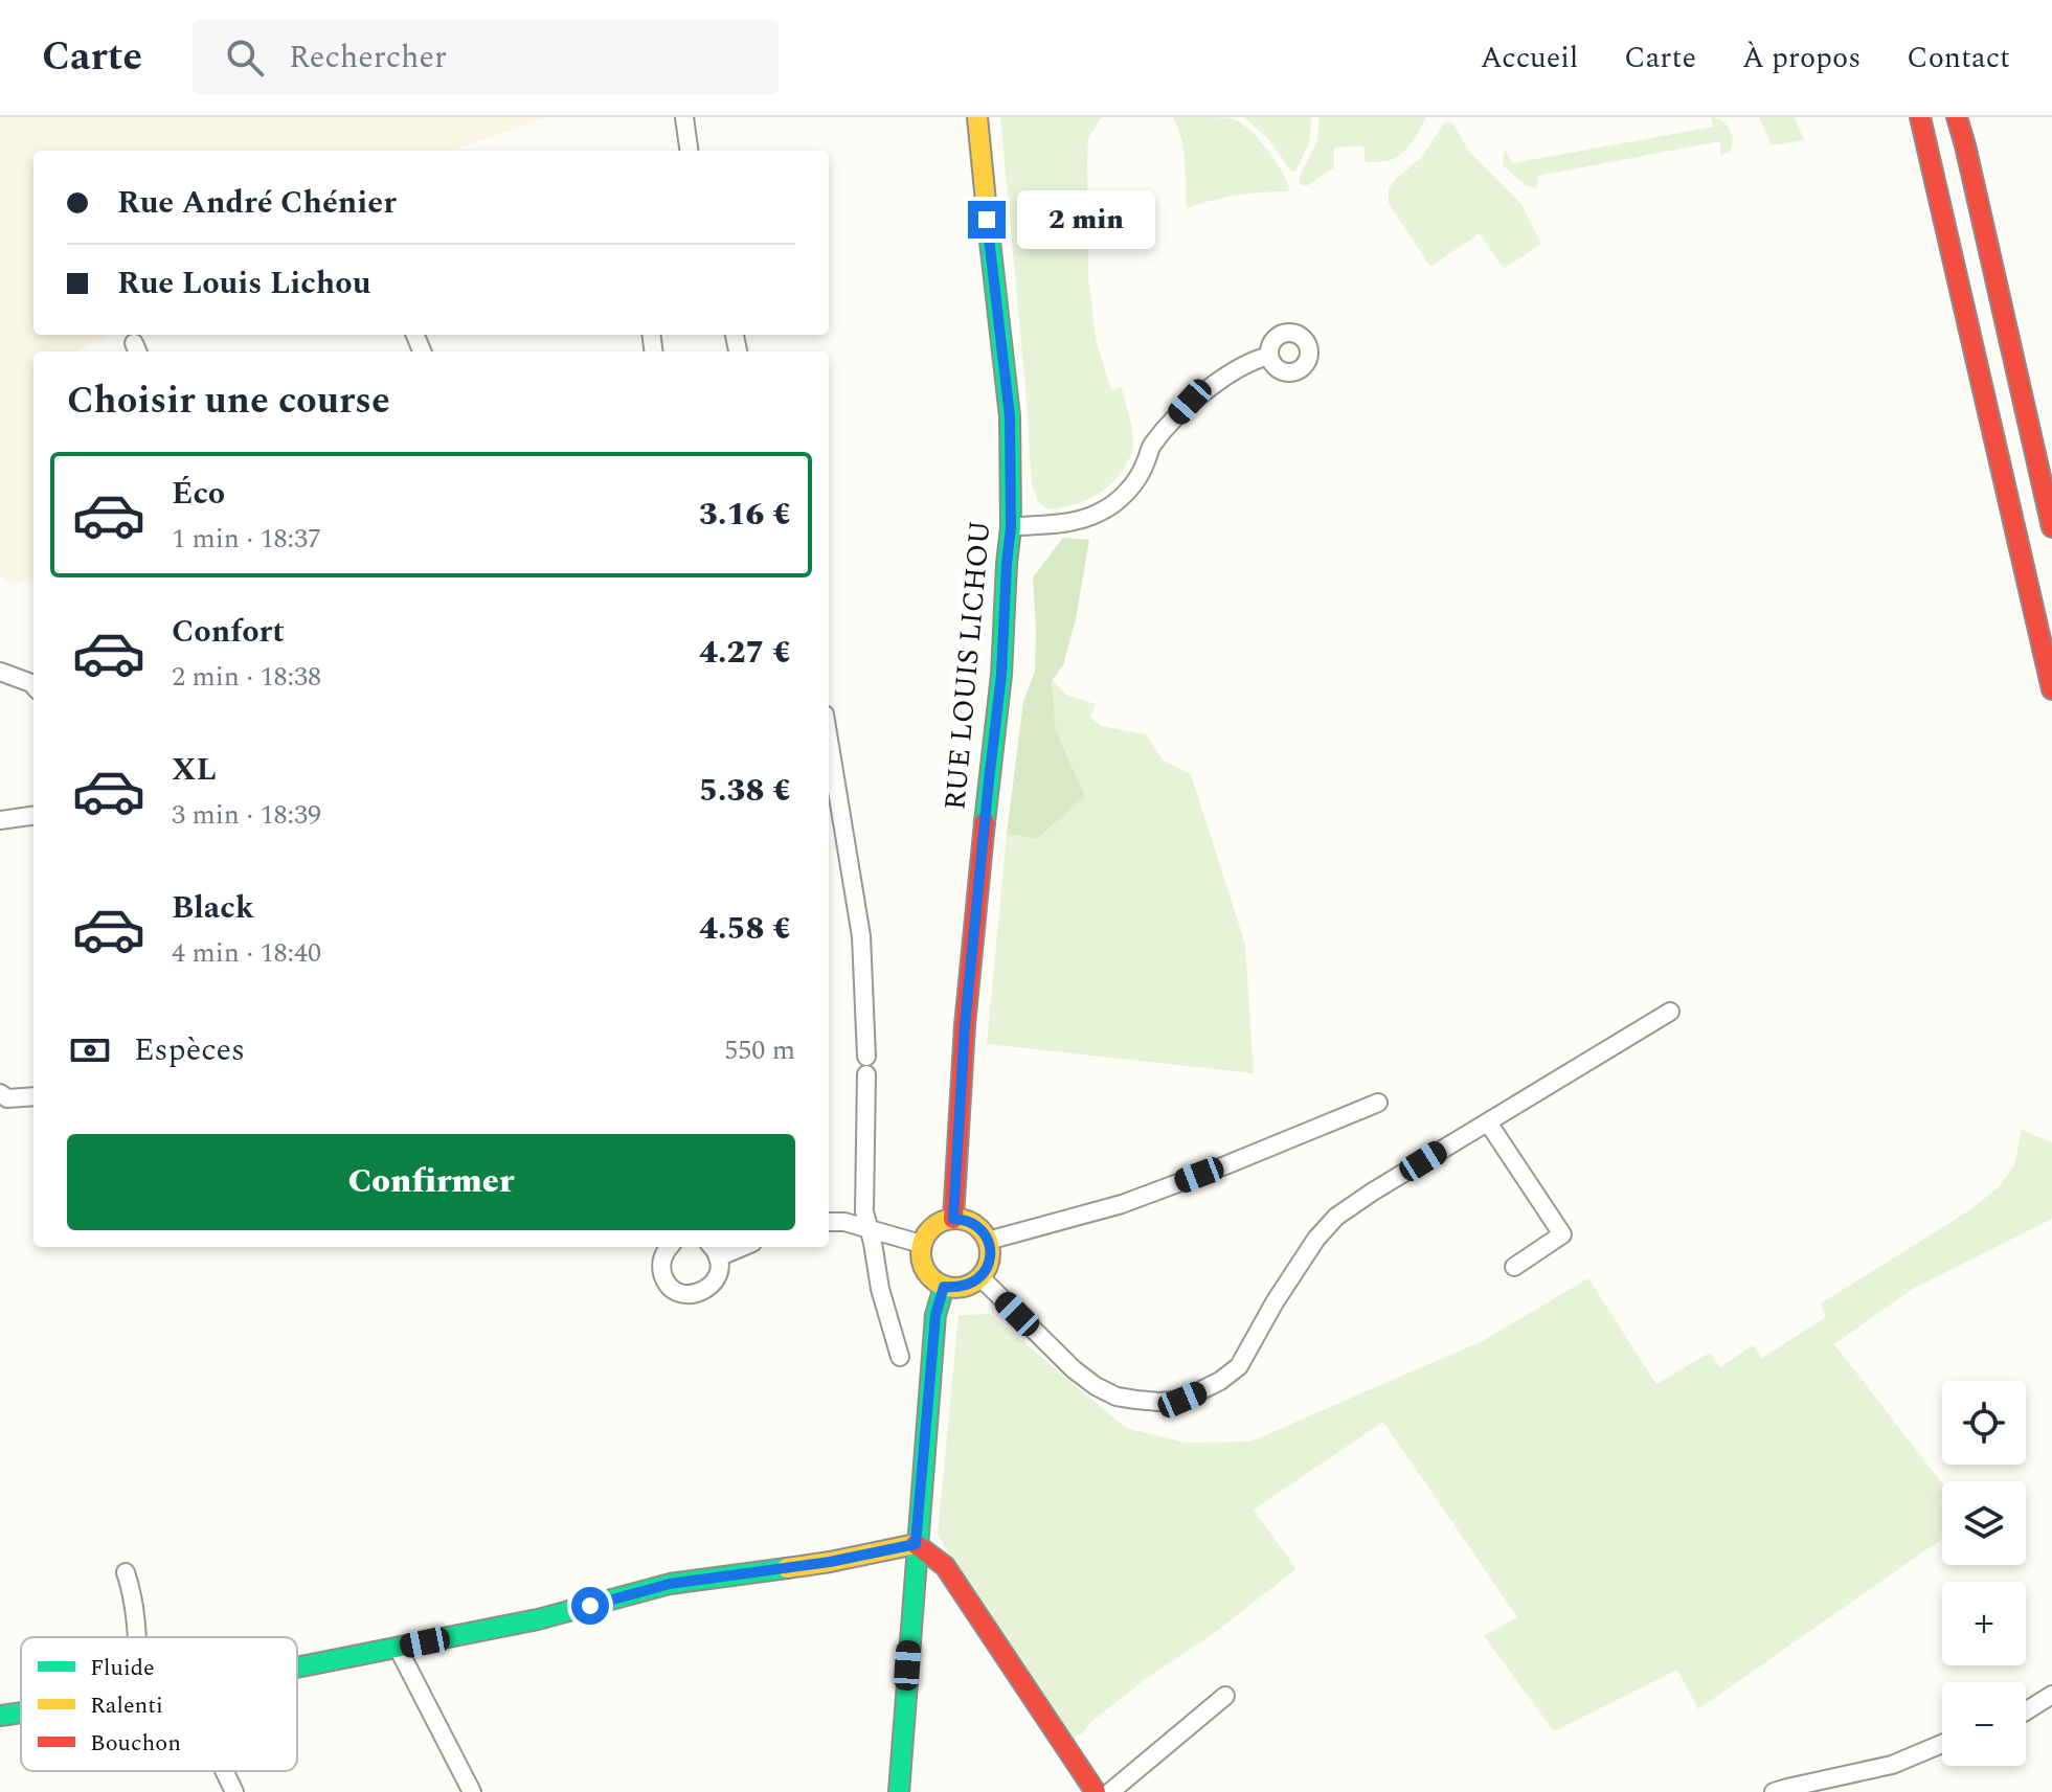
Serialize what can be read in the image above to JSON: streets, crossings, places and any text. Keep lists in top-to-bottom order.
{
  "streets": {
    "main road": ["RUE LOUIS LICHOU"]
  },
  "legend": ["Fluide", "Ralenti", "Bouchon"],
  "page": {
    "header": "Carte",
    "search": "Rechercher",
    "nav": [
      "Accueil",
      "Carte",
      "À propos",
      "Contact"
    ],
    "banner": ["Rue André Chénier", "Rue Louis Lichou"],
    "bubble": "2 min",
    "heading": "Choisir une course",
    "list": [
      {
        "name": "Éco",
        "note": "1 min · 18:37",
        "value": "3.16 €"
      },
      {
        "name": "Confort",
        "note": "2 min · 18:38",
        "value": "4.27 €"
      },
      {
        "name": "XL",
        "note": "3 min · 18:39",
        "value": "5.38 €"
      },
      {
        "name": "Black",
        "note": "4 min · 18:40",
        "value": "4.58 €"
      }
    ],
    "pay": ["Espèces", "550 m"],
    "buttons": "Confirmer",
    "map_buttons": ["+", "−"]
  }
}
